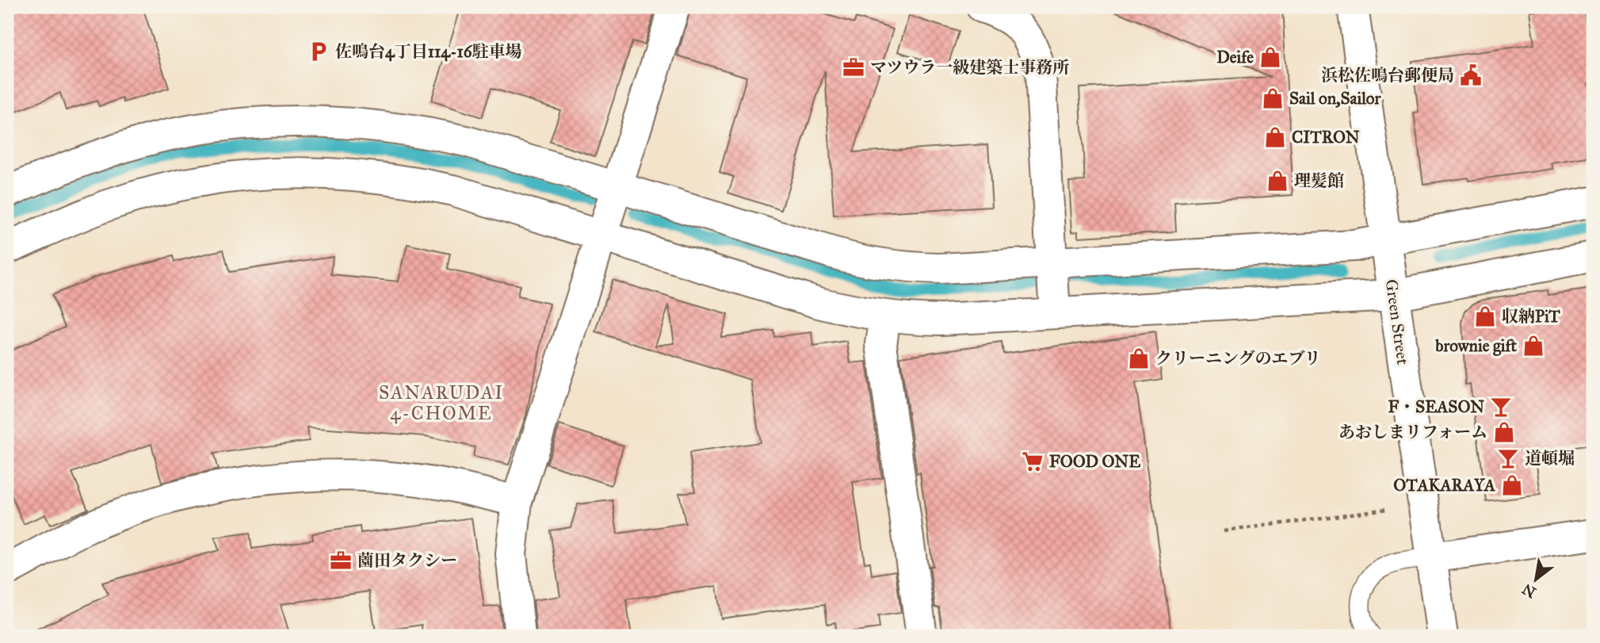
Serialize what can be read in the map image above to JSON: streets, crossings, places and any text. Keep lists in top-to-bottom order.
{
  "streets": {
    "street": ["Green Street"]
  },
  "districts": ["SANARUDAI 4-CHOME"],
  "places": {
    "parking": ["佐鳴台4丁目114-16駐車場"],
    "shop": [
      "Deife",
      "Sail on,Sailor",
      "CITRON",
      "理髪館",
      "収納PiT",
      "brownie gift",
      "クリーニングのエブリ",
      "あおしまリフォーム",
      "OTAKARAYA"
    ],
    "office": ["マツウラ一級建築士事務所", "薗田タクシー"],
    "public building": ["浜松佐鳴台郵便局"],
    "bar": ["F・SEASON", "道頓堀"],
    "supermarket": ["FOOD ONE"]
  },
  "north": "bottom left"
}
